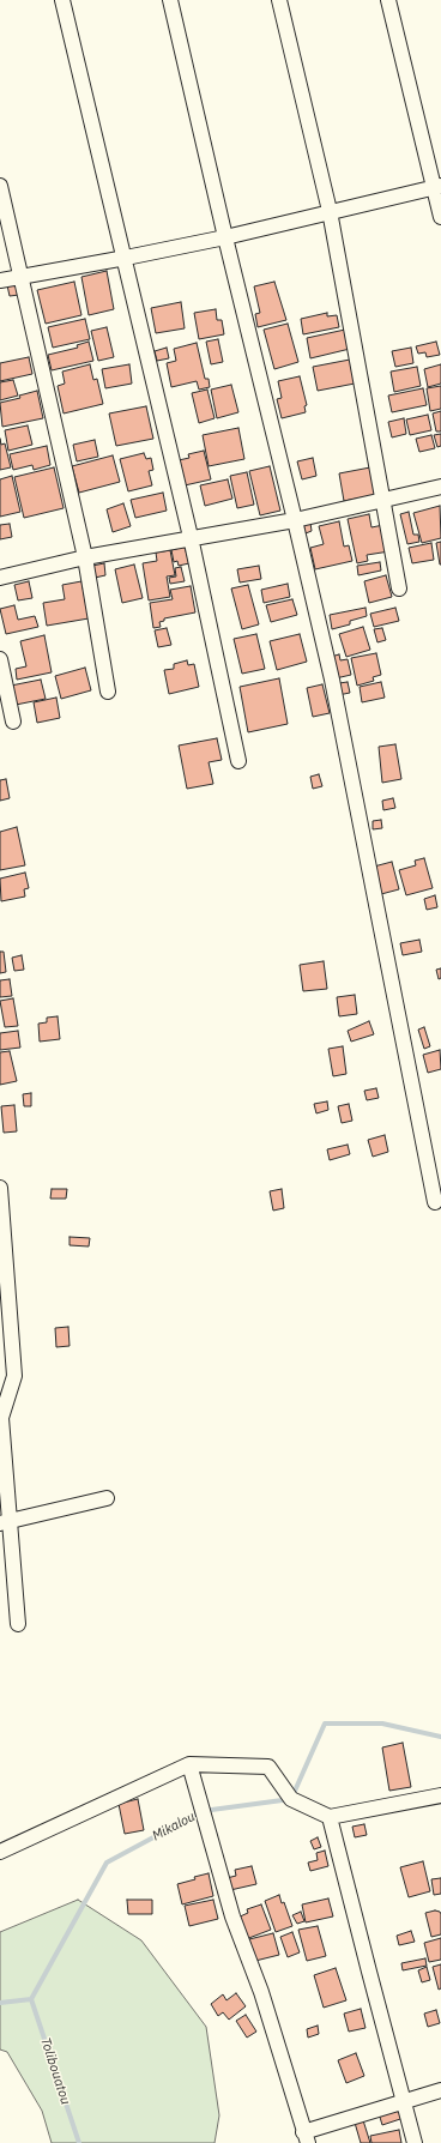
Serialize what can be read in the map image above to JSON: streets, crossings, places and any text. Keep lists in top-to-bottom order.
{
  "water": ["Mikalou", "Tolibouatou"]
}
